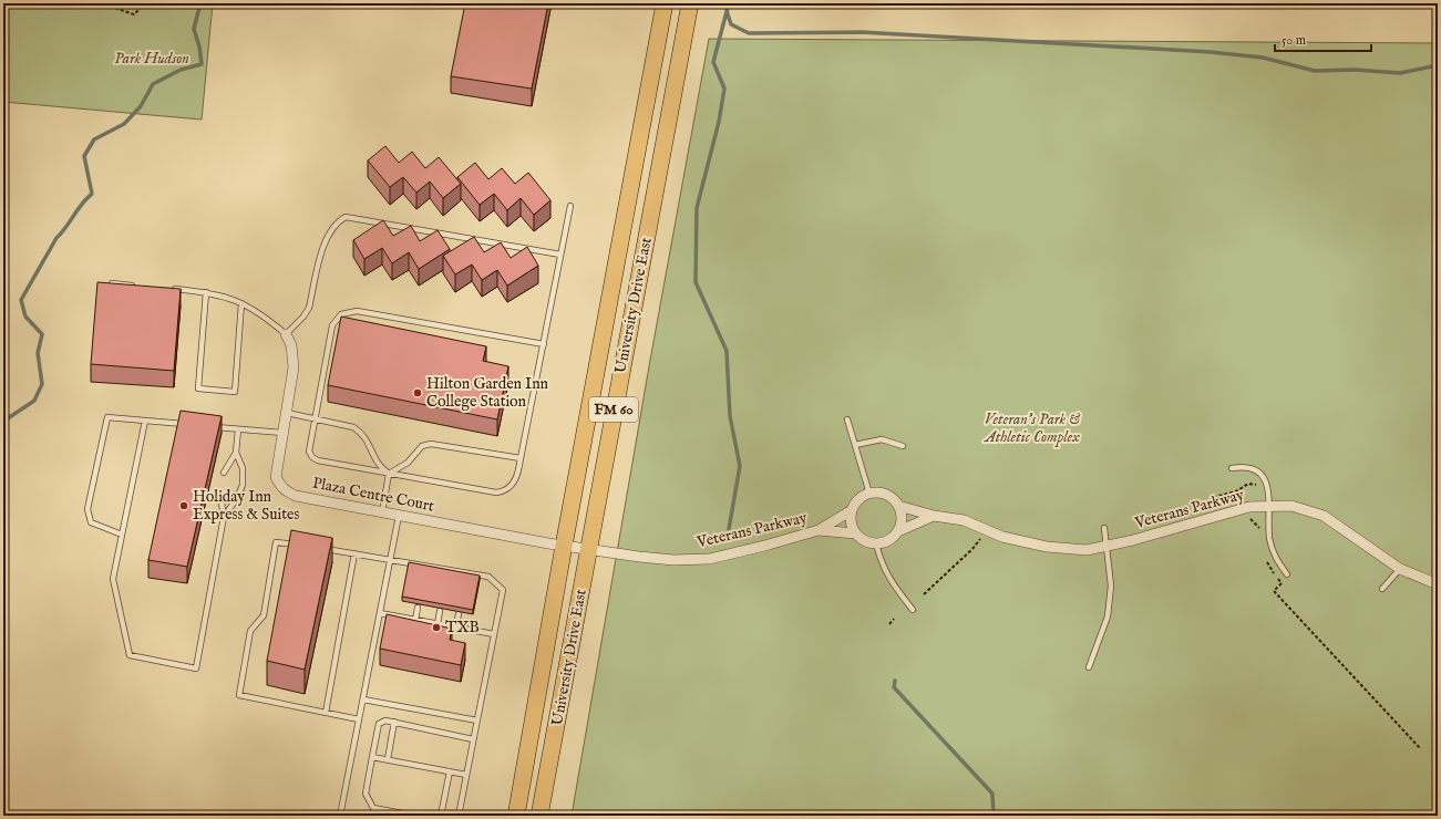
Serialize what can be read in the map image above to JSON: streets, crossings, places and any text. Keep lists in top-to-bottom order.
{
  "streets": {
    "main road": ["University Drive East", "FM 60"],
    "street": ["Plaza Centre Court", "Veterans Parkway"]
  },
  "crossings": [
    ["University Drive East", "Plaza Centre Court"],
    ["University Drive East", "Veterans Parkway"],
    ["Plaza Centre Court", "Veterans Parkway"]
  ],
  "parks": ["Park Hudson", "Veteran's Park & Athletic Complex"],
  "places": ["Hilton Garden Inn College Station", "Holiday Inn Express & Suites", "TXB"],
  "scale_bar": "50 m"
}
